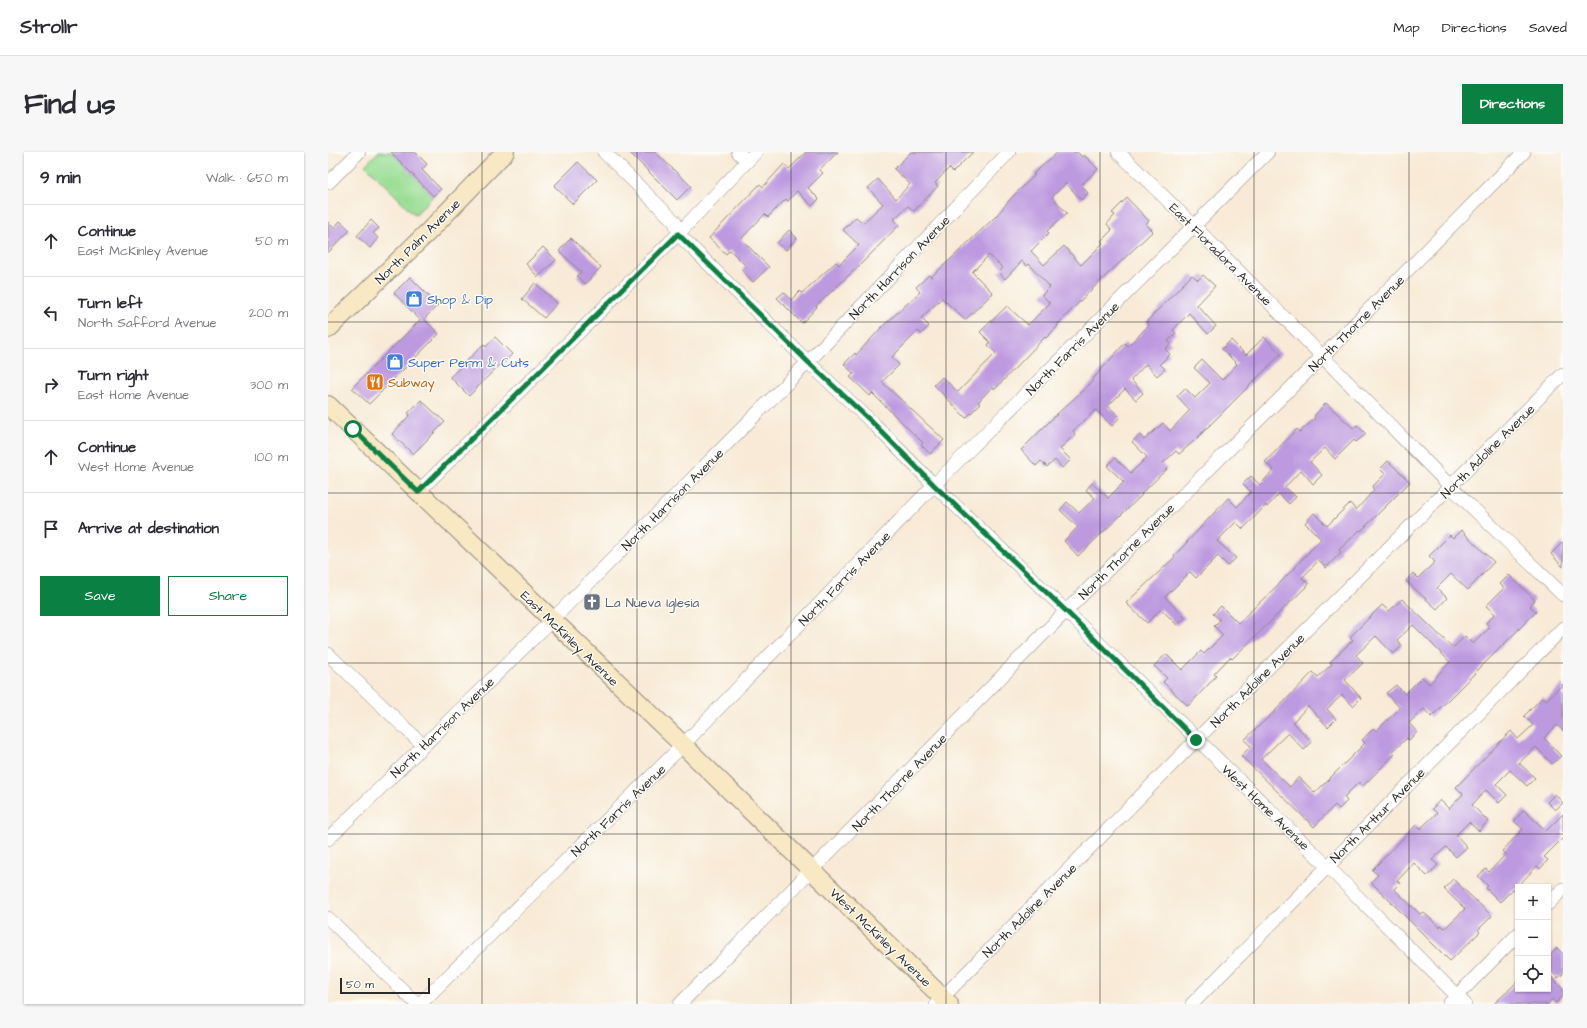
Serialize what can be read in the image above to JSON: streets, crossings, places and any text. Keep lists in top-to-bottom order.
{
  "streets": {
    "main road": ["North Palm Avenue", "East McKinley Avenue", "West McKinley Avenue"],
    "street": [
      "East Floradora Avenue",
      "North Harrison Avenue",
      "North Thorne Avenue",
      "North Farris Avenue",
      "North Adoline Avenue",
      "West Home Avenue",
      "North Arthur Avenue"
    ]
  },
  "crossings": [
    ["East Floradora Avenue", "North Thorne Avenue"],
    ["East Floradora Avenue", "North Farris Avenue"],
    ["East Floradora Avenue", "North Adoline Avenue"],
    ["North Harrison Avenue", "East McKinley Avenue"],
    ["North Harrison Avenue", "West Home Avenue"],
    ["North Thorne Avenue", "East McKinley Avenue"],
    ["North Thorne Avenue", "West Home Avenue"],
    ["North Thorne Avenue", "West McKinley Avenue"],
    ["North Farris Avenue", "East McKinley Avenue"],
    ["North Farris Avenue", "West Home Avenue"],
    ["North Adoline Avenue", "West Home Avenue"],
    ["North Adoline Avenue", "West McKinley Avenue"],
    ["East McKinley Avenue", "West McKinley Avenue"],
    ["West Home Avenue", "North Arthur Avenue"]
  ],
  "places": {
    "shop": ["Shop & Dip", "Super Perm & Cuts"],
    "restaurant": ["Subway"],
    "church": ["La Nueva Iglesia"]
  },
  "scale_bar": "50 m",
  "page": {
    "header": "Strollr",
    "nav": ["Map", "Directions", "Saved"],
    "buttons": [
      "Directions",
      ["Save", "Share"]
    ],
    "title": "Find us",
    "heading": ["9 min", "Walk · 650 m"],
    "list": [
      ["Continue", "East McKinley Avenue", "50 m"],
      ["Turn left", "North Safford Avenue", "200 m"],
      ["Turn right", "East Home Avenue", "300 m"],
      ["Continue", "West Home Avenue", "100 m"],
      "Arrive at destination"
    ],
    "map_buttons": ["+", "−"],
    "scale": "50 m"
  }
}
